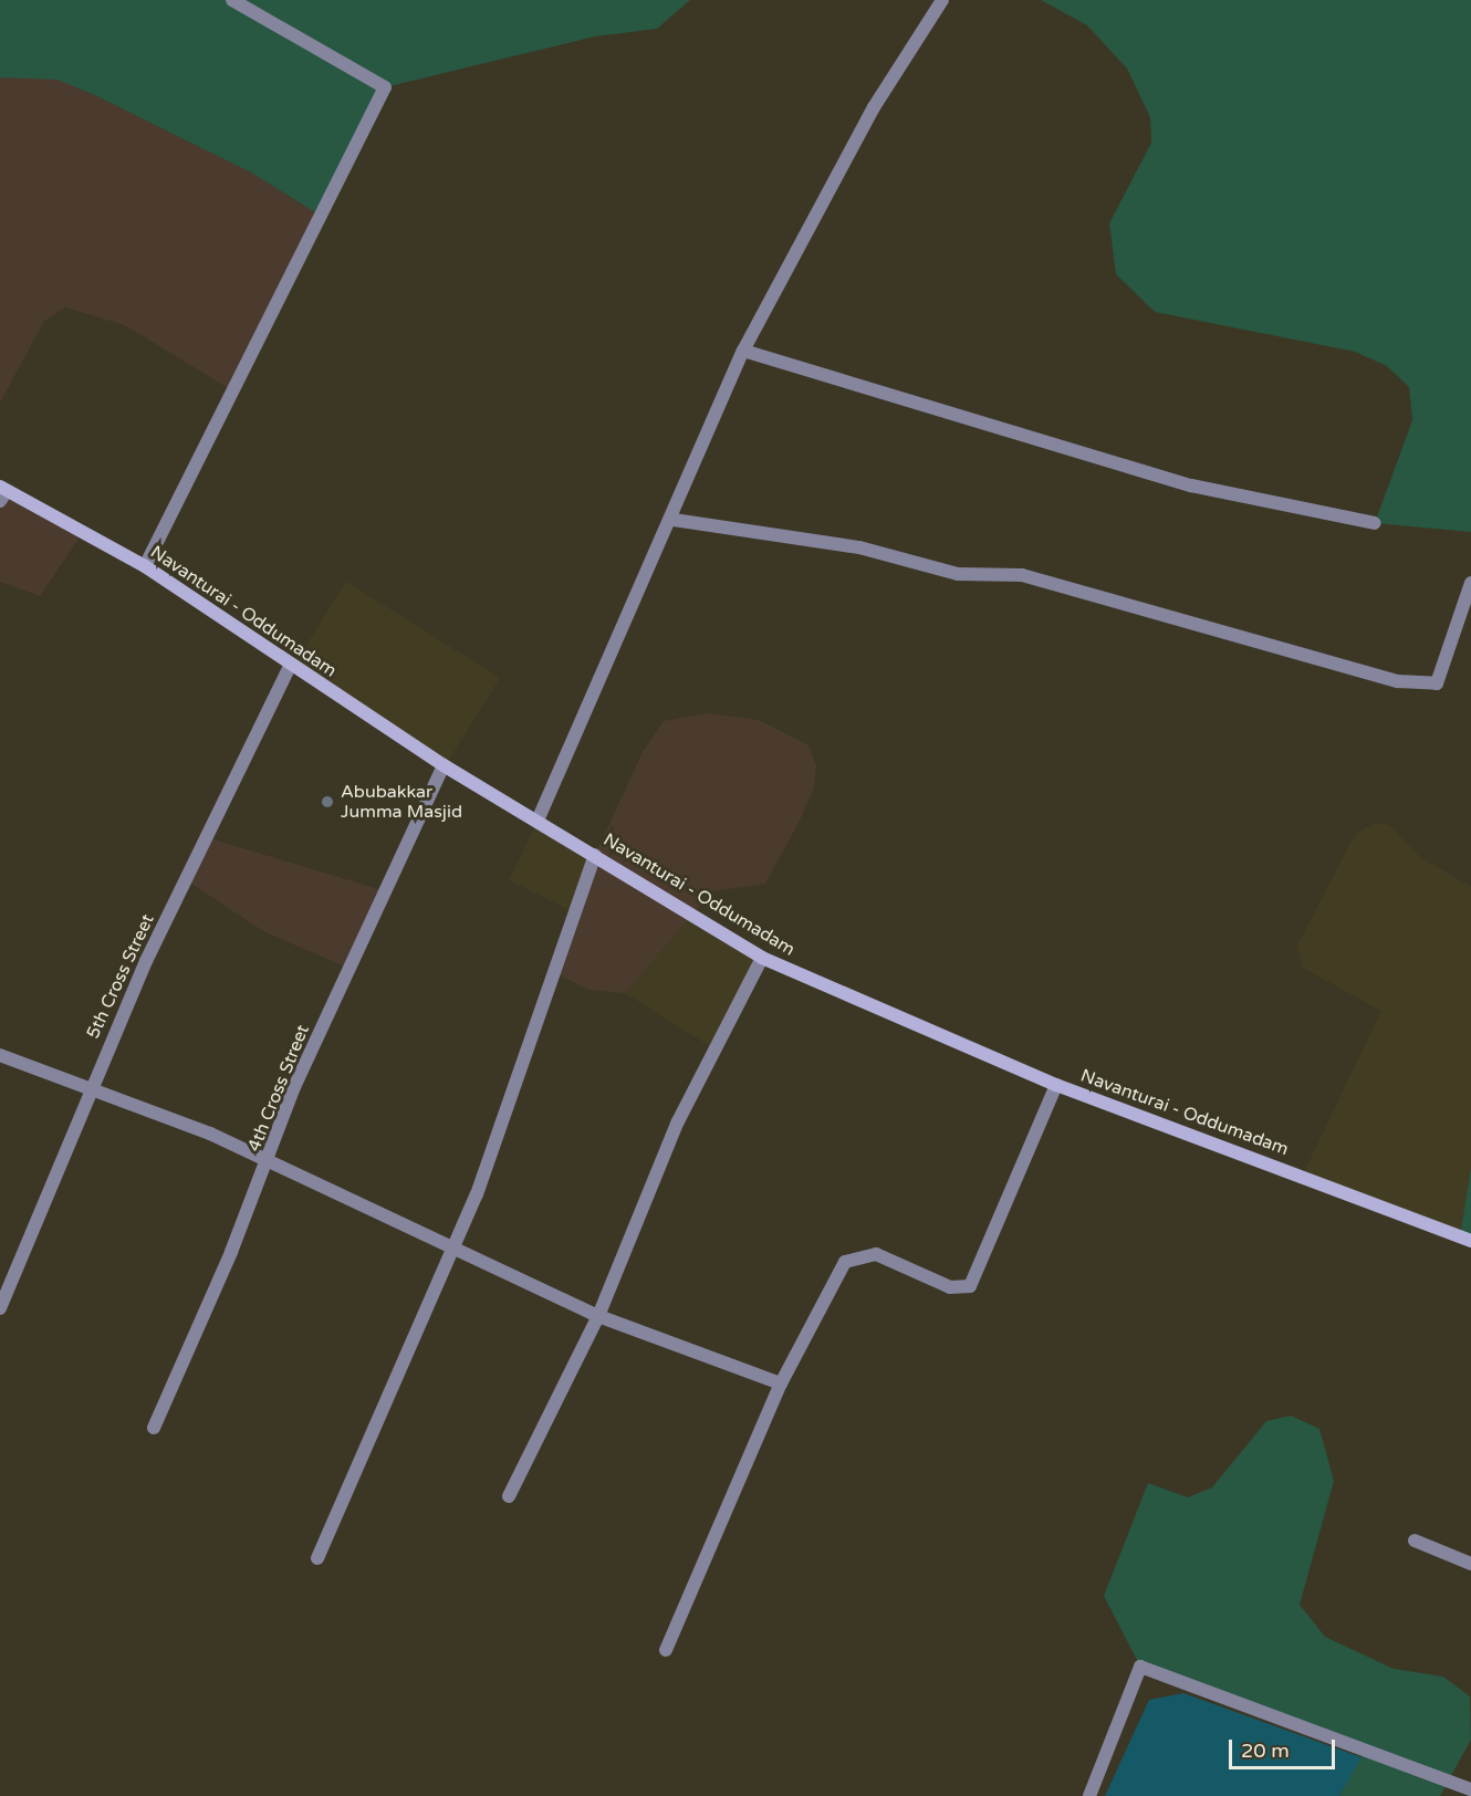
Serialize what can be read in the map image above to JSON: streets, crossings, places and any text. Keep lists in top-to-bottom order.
{
  "streets": {
    "main road": ["Navanturai - Oddumadam"],
    "street": ["5th Cross Street", "4th Cross Street"]
  },
  "crossings": [
    ["Navanturai - Oddumadam", "5th Cross Street"],
    ["Navanturai - Oddumadam", "4th Cross Street"]
  ],
  "places": ["Abubakkar Jumma Masjid"],
  "scale_bar": "20 m"
}
